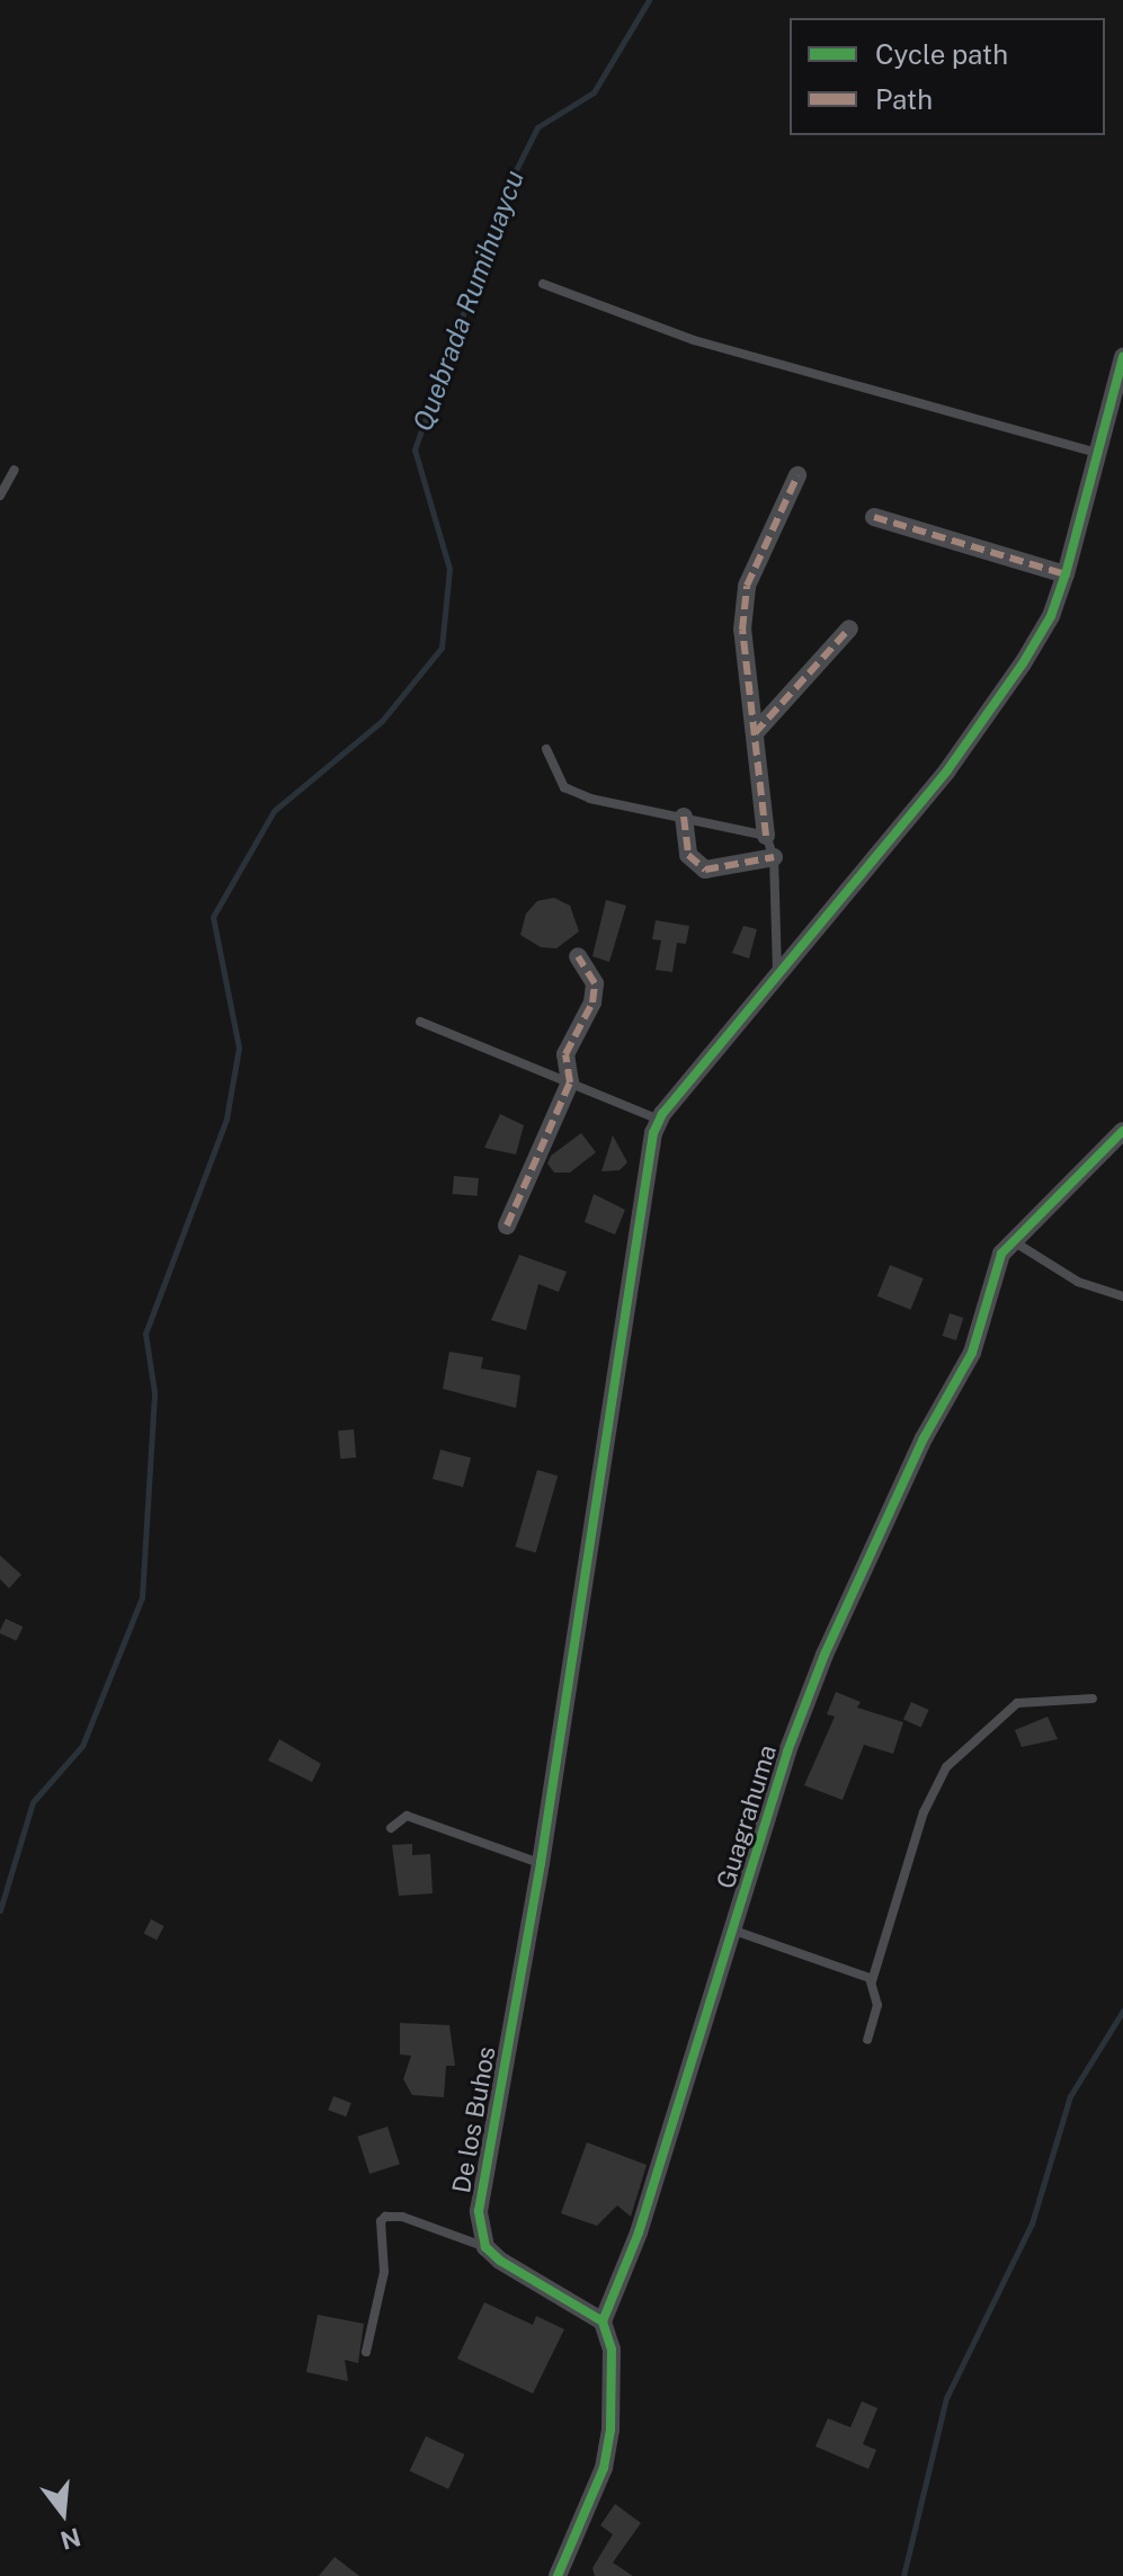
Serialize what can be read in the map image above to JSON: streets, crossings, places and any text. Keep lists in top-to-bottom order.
{
  "streets": {
    "street": ["Guagrahuma", "De los Buhos"]
  },
  "water": ["Quebrada Rumihuaycu"],
  "legend": ["Cycle path", "Path"],
  "north": "bottom"
}
